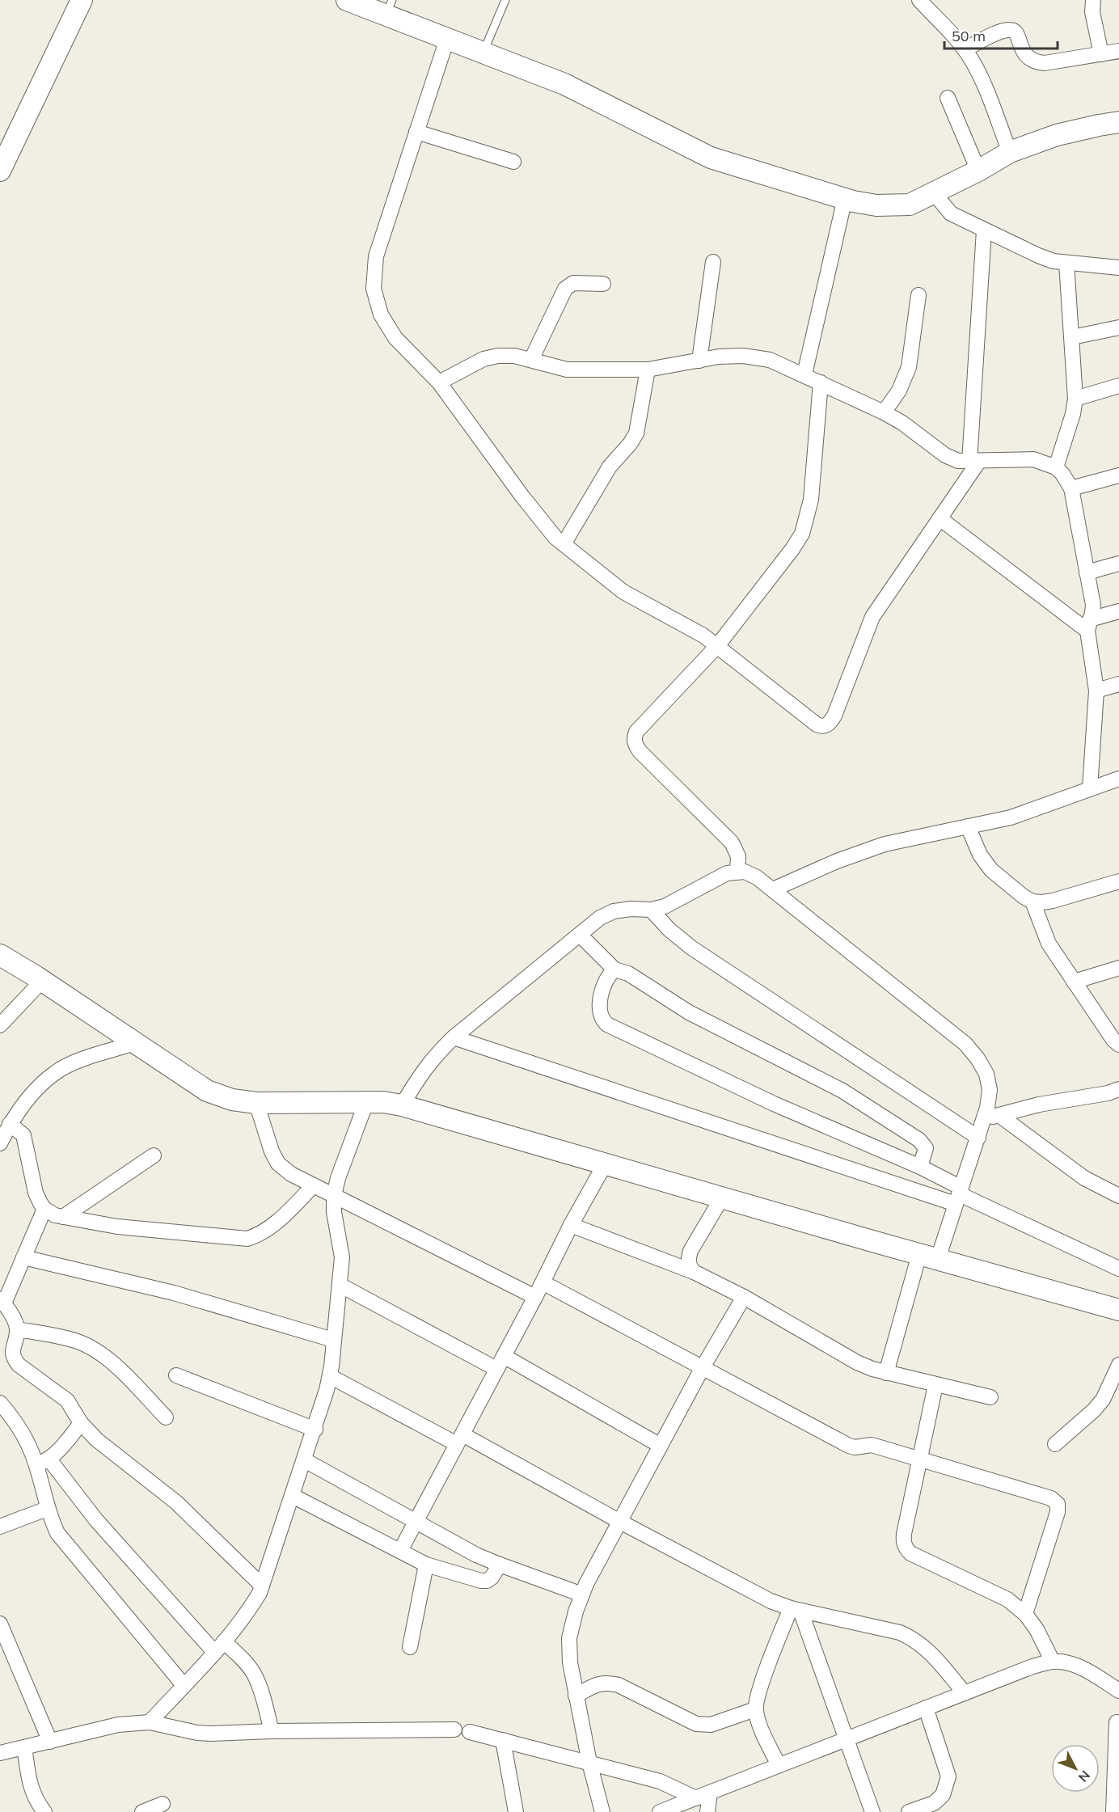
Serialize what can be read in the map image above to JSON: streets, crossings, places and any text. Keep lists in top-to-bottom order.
{
  "scale_bar": "50 m",
  "north": "bottom right"
}
